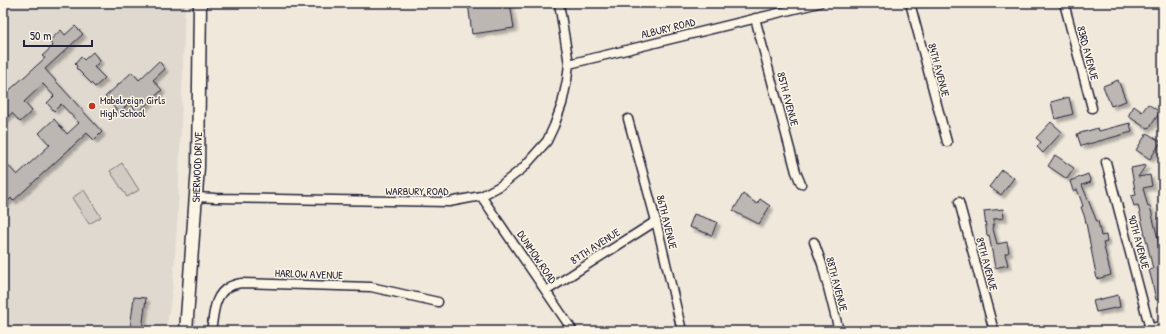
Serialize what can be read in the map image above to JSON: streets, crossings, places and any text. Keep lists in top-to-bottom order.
{
  "streets": {
    "street": [
      "ALBURY ROAD",
      "83RD AVENUE",
      "84TH AVENUE",
      "85TH AVENUE",
      "SHERWOOD DRIVE",
      "WARBURY ROAD",
      "86TH AVENUE",
      "90TH AVENUE",
      "87TH AVENUE",
      "DUNMOW ROAD",
      "89TH AVENUE",
      "HARLOW AVENUE",
      "88TH AVENUE"
    ]
  },
  "crossings": [
    ["ALBURY ROAD", "85TH AVENUE"],
    ["ALBURY ROAD", "WARBURY ROAD"],
    ["SHERWOOD DRIVE", "WARBURY ROAD"],
    ["WARBURY ROAD", "DUNMOW ROAD"],
    ["86TH AVENUE", "87TH AVENUE"],
    ["87TH AVENUE", "DUNMOW ROAD"]
  ],
  "places": ["Mabelreign Girls High School"],
  "scale_bar": "50 m"
}
